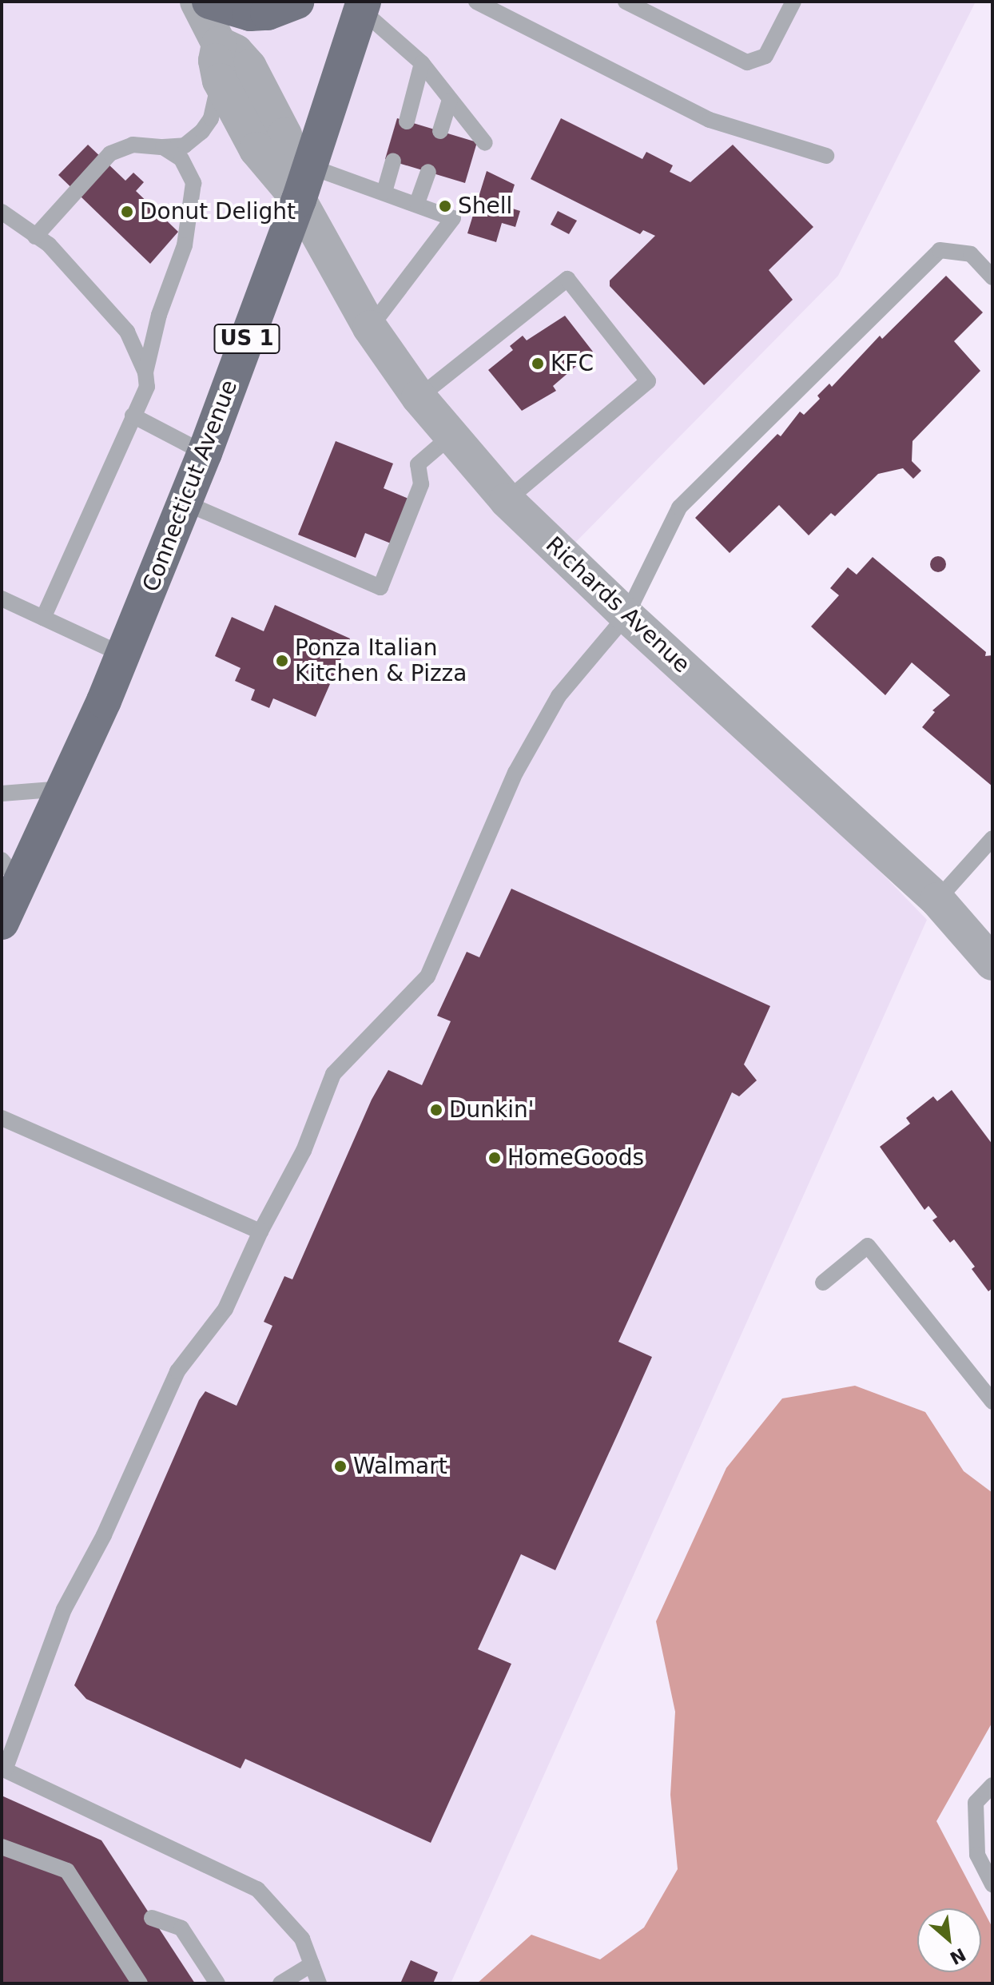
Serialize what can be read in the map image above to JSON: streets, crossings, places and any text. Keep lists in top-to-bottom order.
{
  "streets": {
    "main road": ["US 1", "Connecticut Avenue"],
    "street": ["Richards Avenue"]
  },
  "crossings": [
    ["Connecticut Avenue", "Richards Avenue"]
  ],
  "places": [
    "Shell",
    "Donut Delight",
    "KFC",
    "Ponza Italian Kitchen & Pizza",
    "Dunkin'",
    "HomeGoods",
    "Walmart"
  ],
  "north": "bottom right"
}
